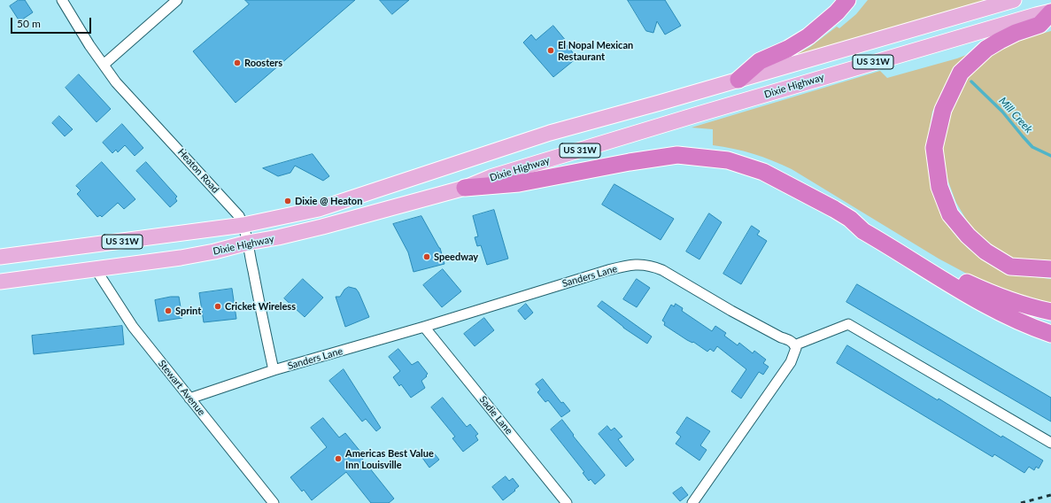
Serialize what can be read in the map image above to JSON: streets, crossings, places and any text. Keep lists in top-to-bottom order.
{
  "streets": {
    "main road": ["US 31W", "Dixie Highway"],
    "street": [
      "Heaton Road",
      "Sanders Lane",
      "Stewart Avenue",
      "Sadie Lane"
    ]
  },
  "crossings": [
    ["Dixie Highway", "Heaton Road"],
    ["Dixie Highway", "Stewart Avenue"],
    ["Heaton Road", "Sanders Lane"],
    ["Sanders Lane", "Stewart Avenue"],
    ["Sanders Lane", "Sadie Lane"]
  ],
  "water": ["Mill Creek"],
  "places": [
    "El Nopal Mexican Restaurant",
    "Roosters",
    "Dixie @ Heaton",
    "Speedway",
    "Cricket Wireless",
    "Sprint",
    "Americas Best Value Inn Louisville"
  ],
  "scale_bar": "50 m"
}
